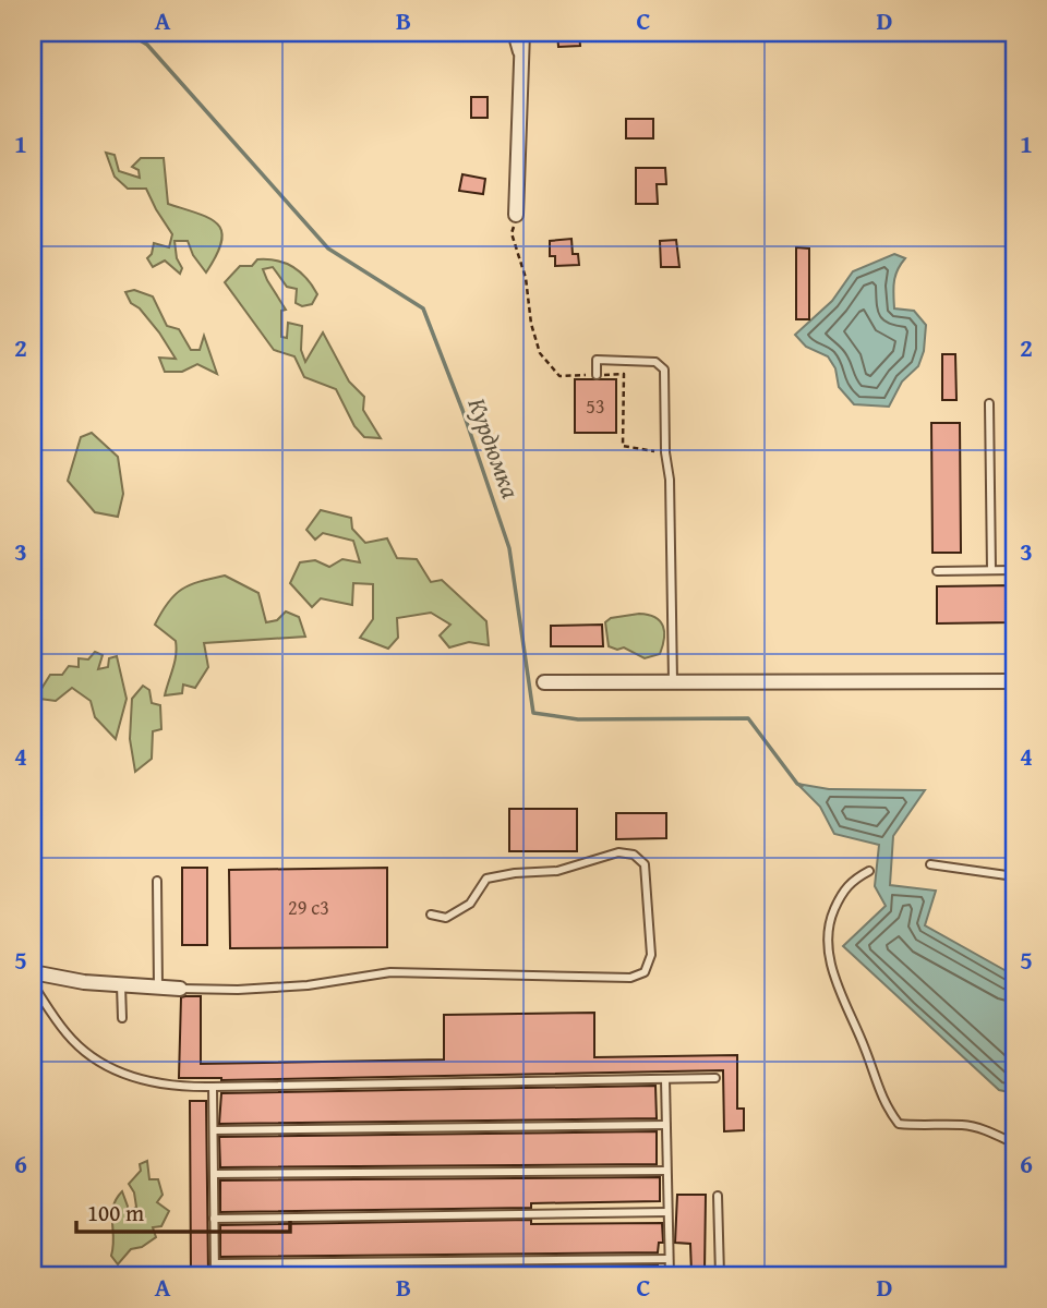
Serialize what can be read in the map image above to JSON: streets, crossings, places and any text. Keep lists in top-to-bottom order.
{
  "water": ["Курдюмка"],
  "house_numbers": ["53", "29 с3"],
  "scale_bar": "100 m",
  "grid": {
    "columns": [
      "A",
      "B",
      "C",
      "D"
    ],
    "rows": [
      "1",
      "2",
      "3",
      "4",
      "5",
      "6"
    ]
  }
}
